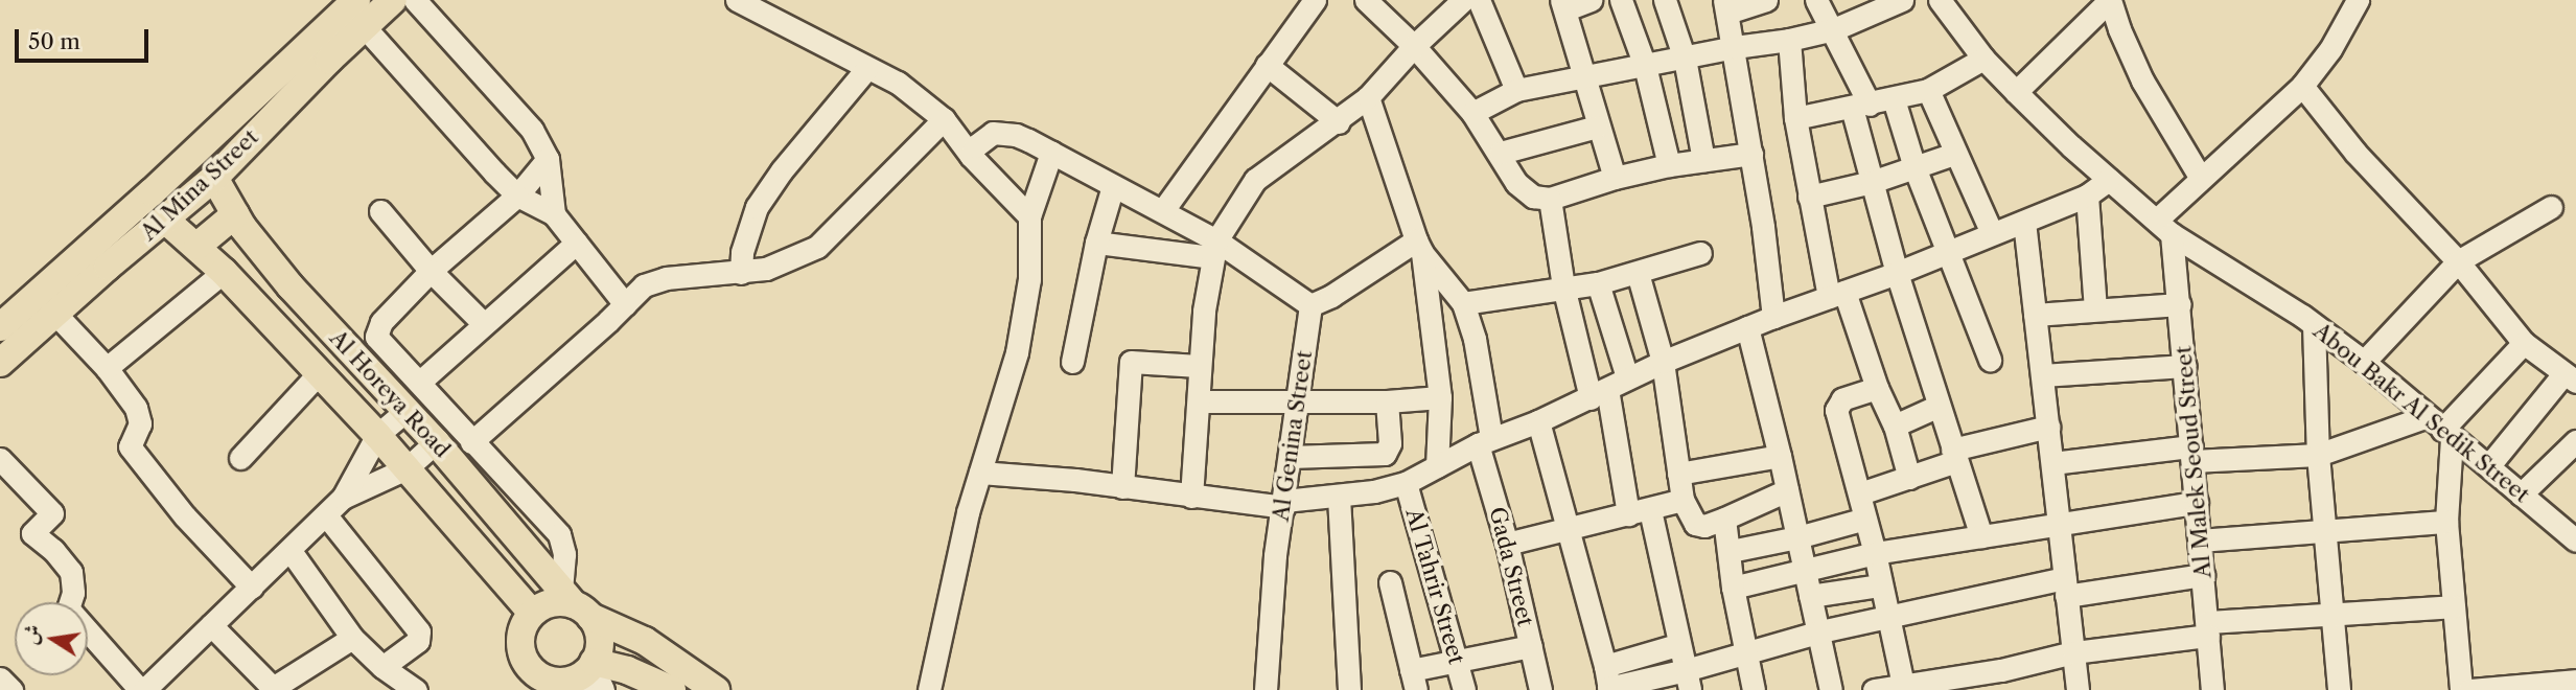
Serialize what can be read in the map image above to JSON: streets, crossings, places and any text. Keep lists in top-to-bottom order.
{
  "streets": {
    "main road": ["Al Mina Street", "Al Horeya Road"],
    "street": [
      "Abou Bakr Al Sedik Street",
      "Al Genina Street",
      "Al Malek Seoud Street",
      "Gada Street",
      "Al Tahrir Street"
    ]
  },
  "crossings": [
    ["Al Mina Street", "Al Horeya Road"],
    ["Abou Bakr Al Sedik Street", "Al Malek Seoud Street"]
  ],
  "scale_bar": "50 m",
  "north": "left"
}
